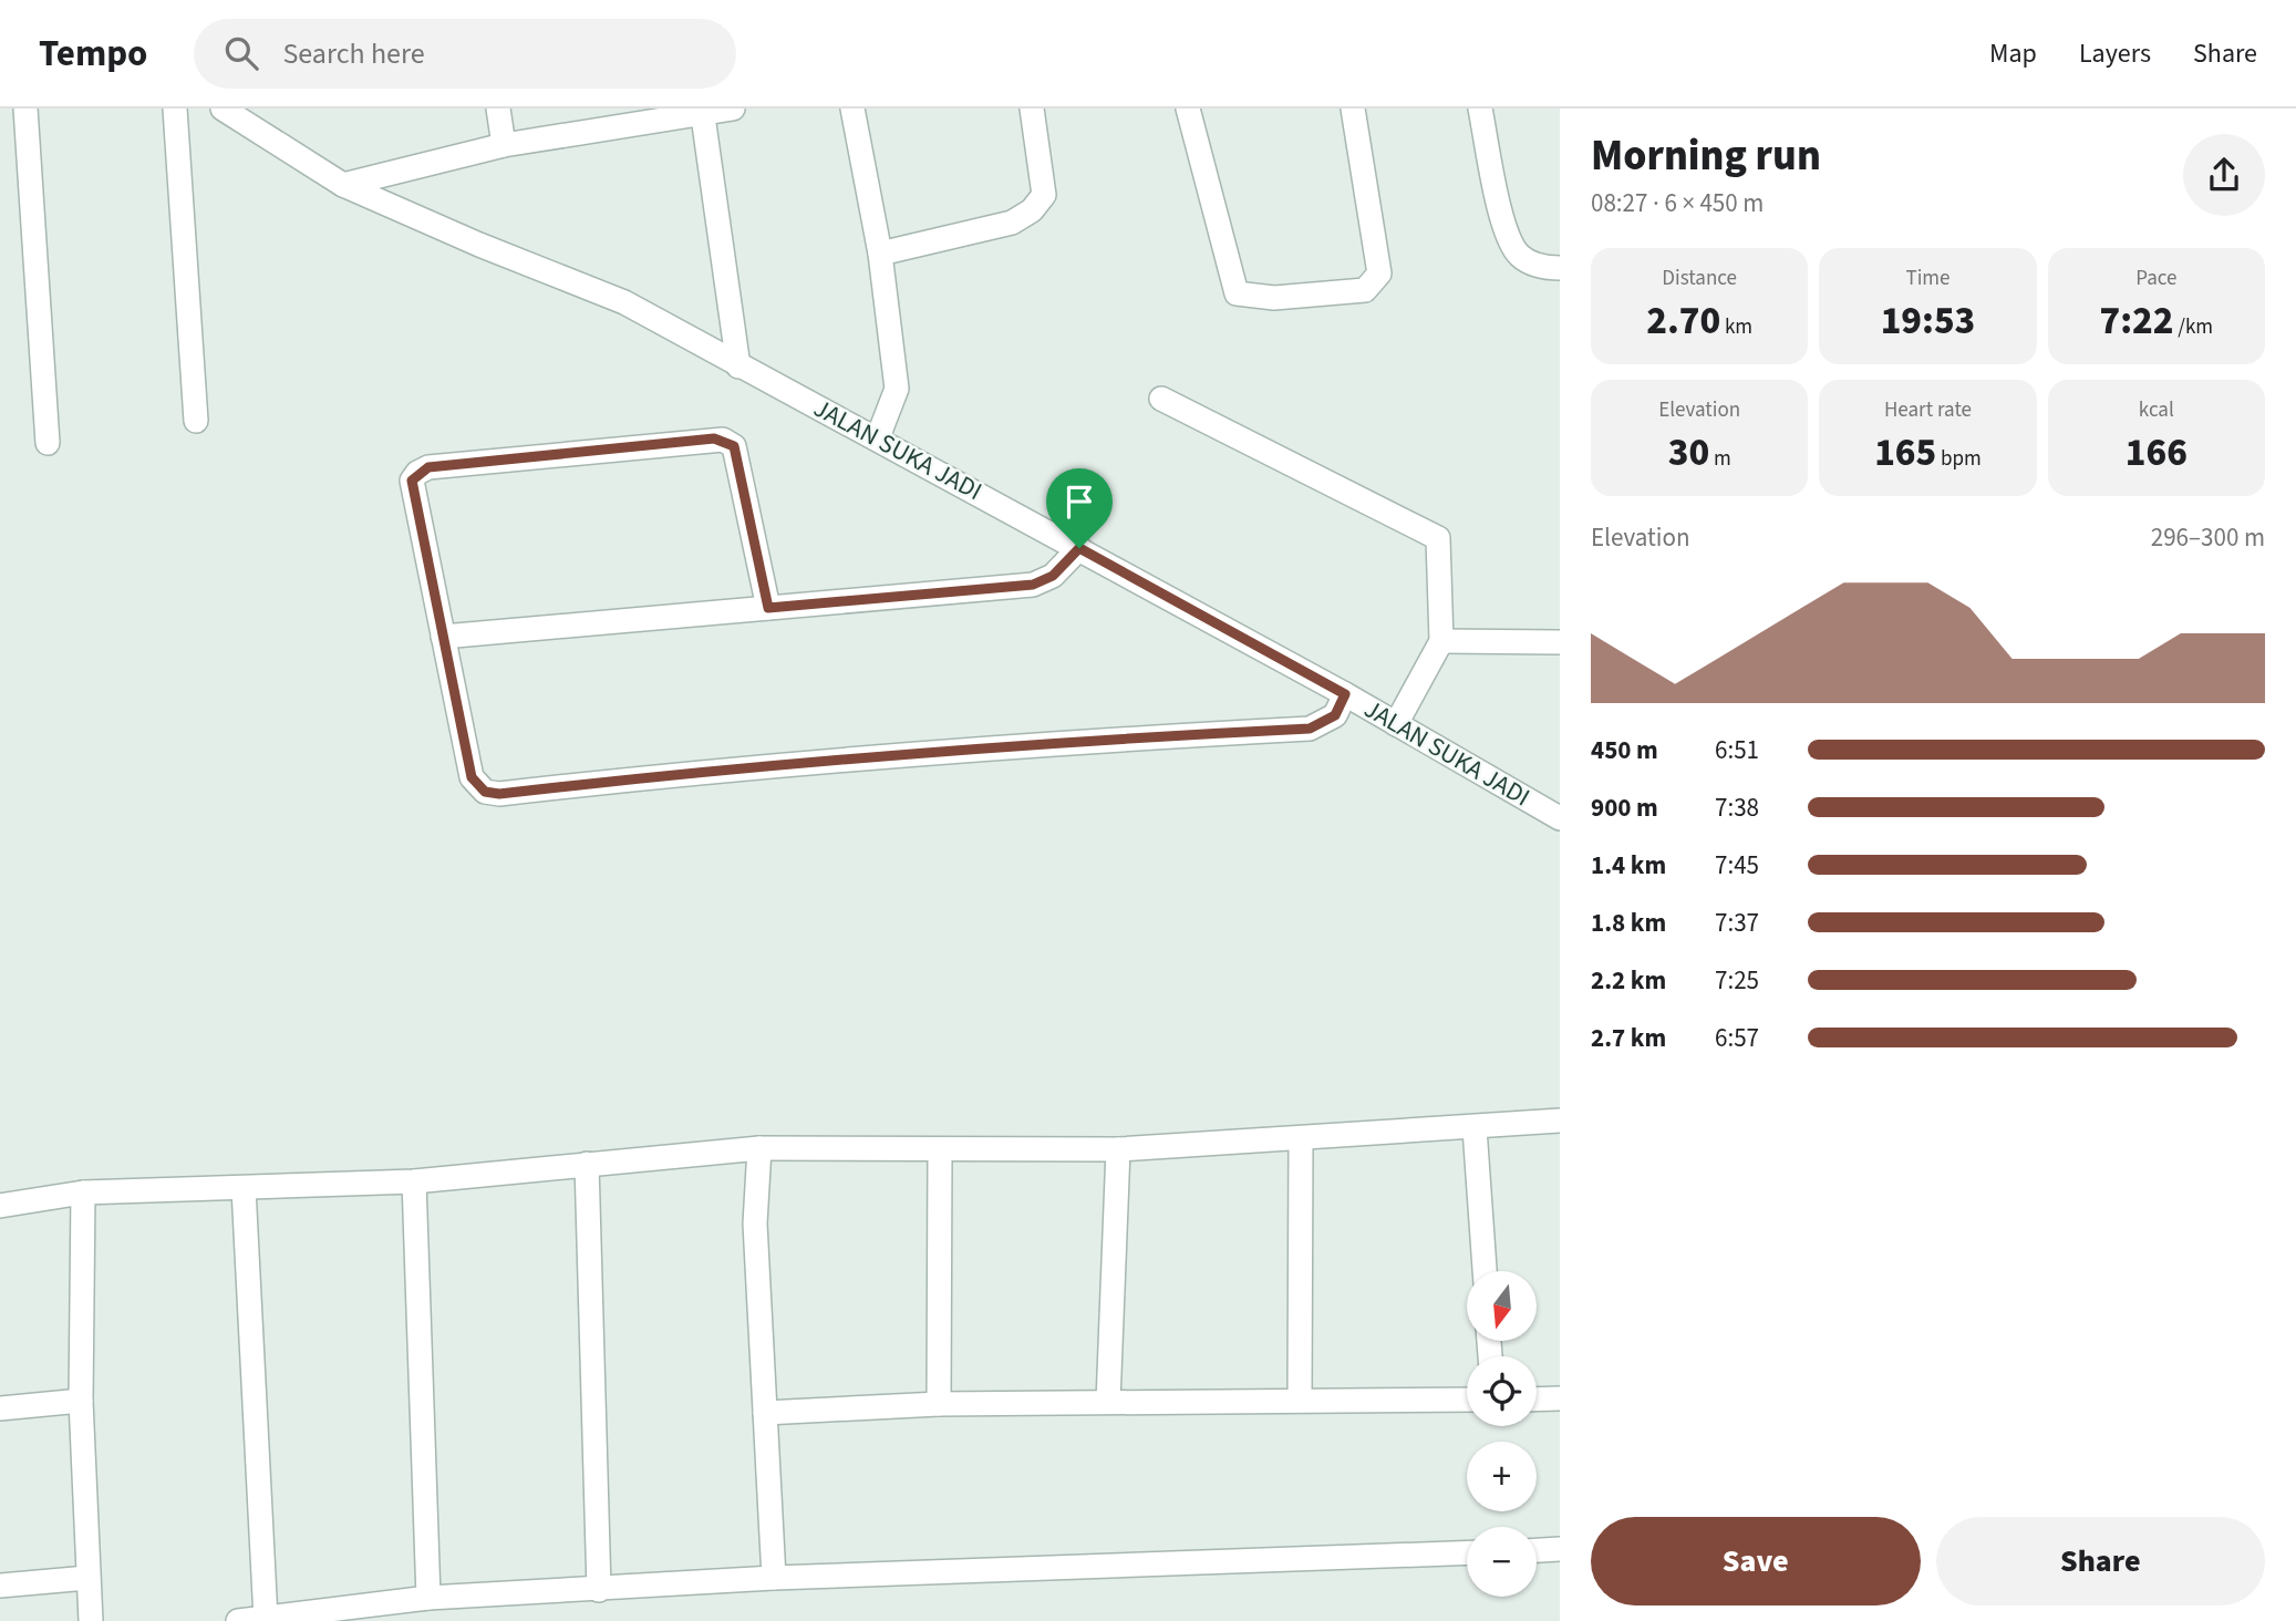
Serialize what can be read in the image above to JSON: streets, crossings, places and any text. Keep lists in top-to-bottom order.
{
  "streets": {
    "street": ["JALAN SUKA JADI"]
  },
  "north": "bottom",
  "page": {
    "header": "Tempo",
    "search": "Search here",
    "nav": ["Map", "Layers", "Share"],
    "heading": ["Morning run", "08:27 · 6 × 450 m"],
    "stats": [
      ["Distance", "2.70 km"],
      ["Time", "19:53"],
      ["Pace", "7:22 /km"],
      ["Elevation", "30 m"],
      ["Heart rate", "165 bpm"],
      ["kcal", "166"]
    ],
    "chart": ["Elevation", "296–300 m"],
    "list": [
      {
        "name": "450 m",
        "note": "6:51"
      },
      {
        "name": "900 m",
        "note": "7:38"
      },
      {
        "name": "1.4 km",
        "note": "7:45"
      },
      {
        "name": "1.8 km",
        "note": "7:37"
      },
      {
        "name": "2.2 km",
        "note": "7:25"
      },
      {
        "name": "2.7 km",
        "note": "6:57"
      }
    ],
    "map_buttons": ["+", "−"],
    "buttons": ["Save", "Share"]
  }
}
